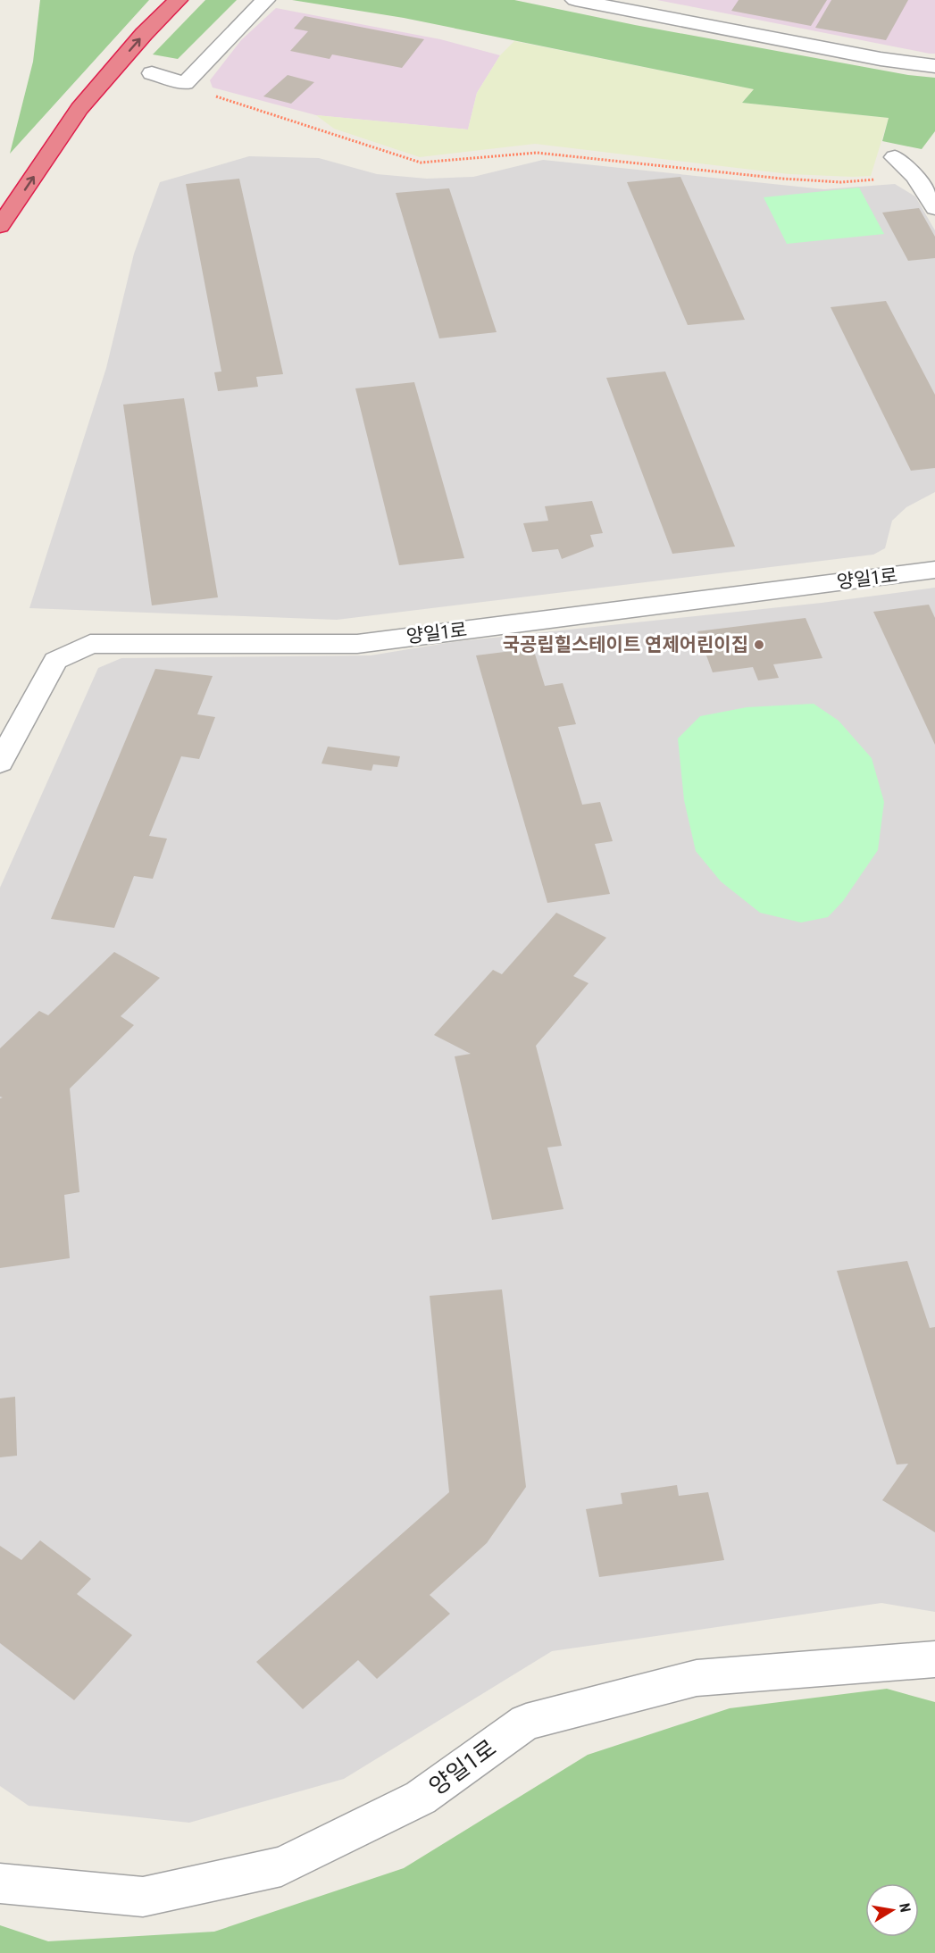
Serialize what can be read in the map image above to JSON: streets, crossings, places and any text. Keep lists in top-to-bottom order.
{
  "streets": {
    "street": ["양일1로"]
  },
  "places": ["국공립힐스테이트 연제어린이집"],
  "north": "right"
}
